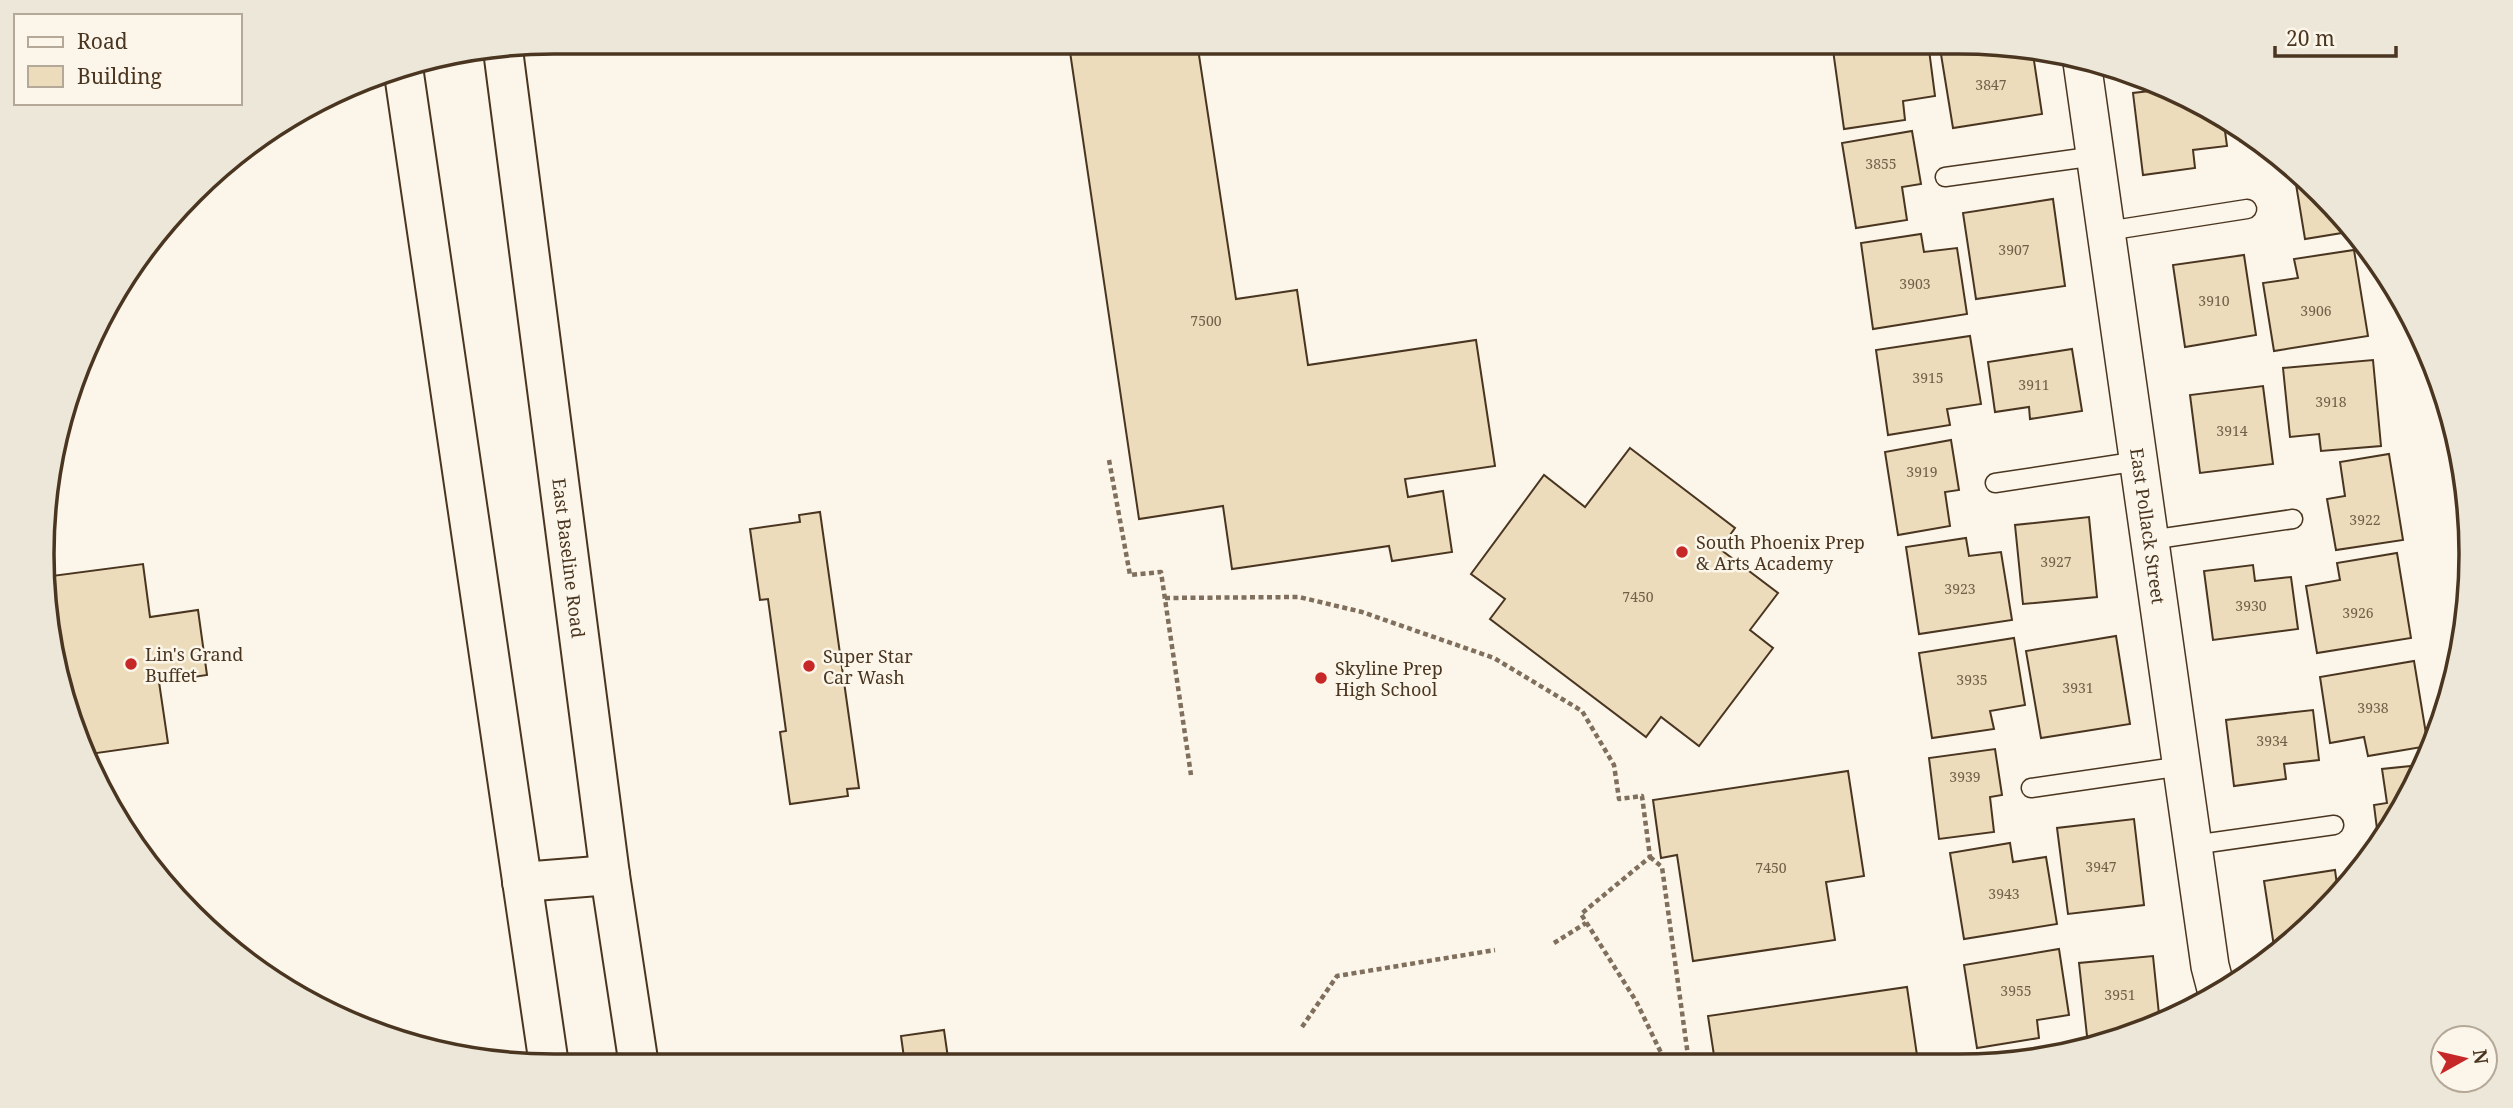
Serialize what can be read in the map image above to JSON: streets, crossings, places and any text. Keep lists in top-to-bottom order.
{
  "streets": {
    "main road": ["East Baseline Road"],
    "street": ["East Pollack Street"]
  },
  "places": [
    "South Phoenix Prep & Arts Academy",
    "Lin's Grand Buffet",
    "Super Star Car Wash",
    "Skyline Prep High School"
  ],
  "house_numbers": [
    "3847",
    "3855",
    "3907",
    "3903",
    "3910",
    "3906",
    "7500",
    "3915",
    "3911",
    "3918",
    "3914",
    "3919",
    "3922",
    "3927",
    "3923",
    "7450",
    "3930",
    "3926",
    "3935",
    "3931",
    "3938",
    "3934",
    "3939",
    "3947",
    "7450",
    "3943",
    "3955",
    "3951"
  ],
  "legend": ["Road", "Building"],
  "scale_bar": "20 m",
  "north": "right"
}
